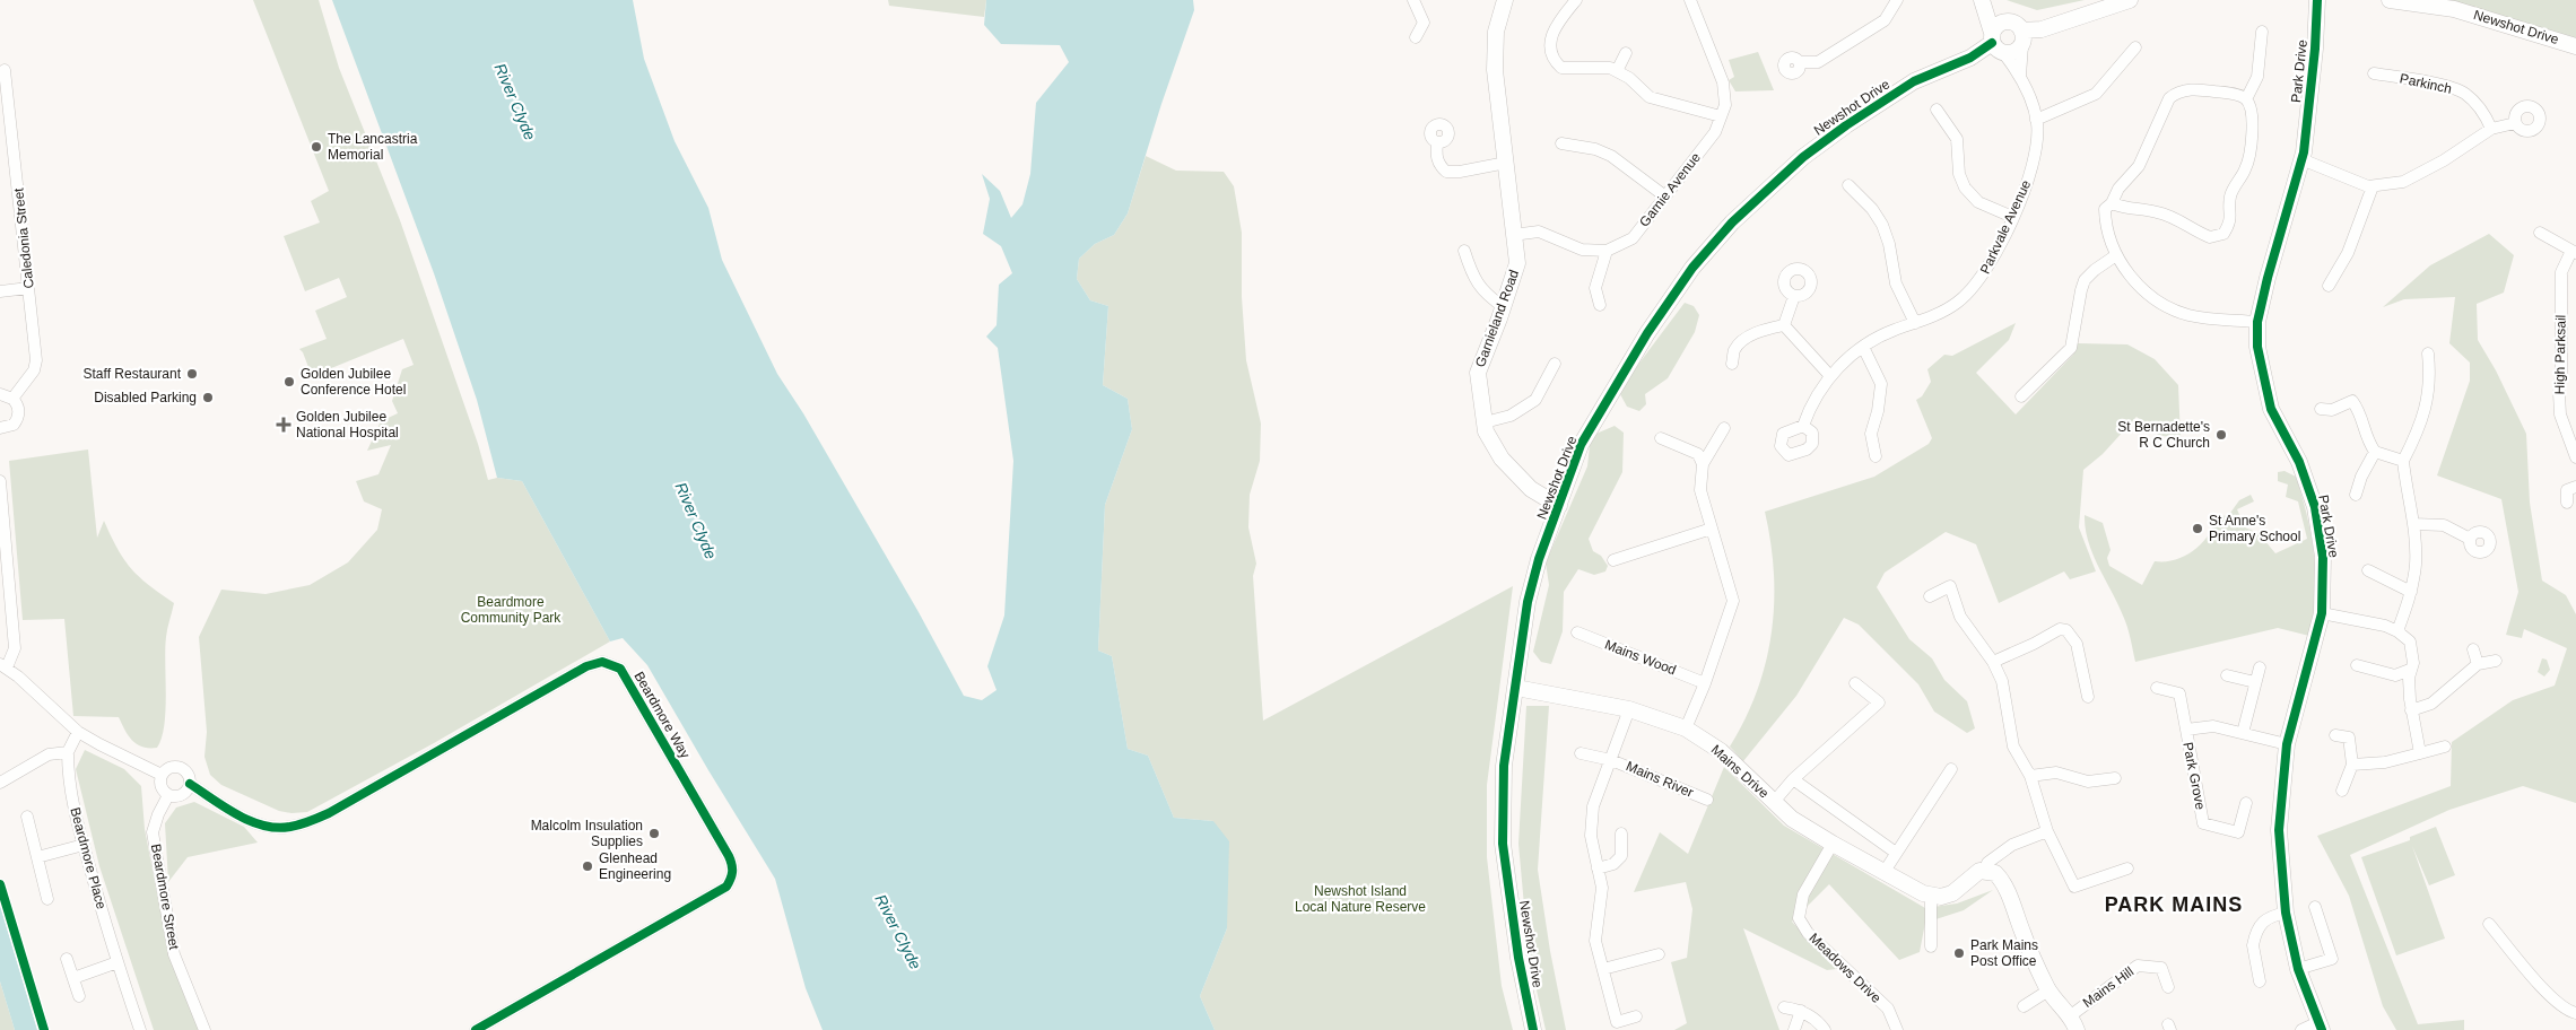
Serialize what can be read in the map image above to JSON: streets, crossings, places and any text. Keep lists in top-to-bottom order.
{
  "streets": {
    "street": [
      "Newshot Drive",
      "Park Drive",
      "Parkinch",
      "Garnie Avenue",
      "Parkvale Avenue",
      "Caledonia Street",
      "Garnieland Road",
      "High Parksail",
      "Mains Wood",
      "Beardmore Way",
      "Mains Drive",
      "Park Grove",
      "Mains River",
      "Beardmore Place",
      "Beardmore Street",
      "Meadows Drive",
      "Mains Hill"
    ]
  },
  "crossings": [
    ["Newshot Drive", "Parkvale Avenue"],
    ["Newshot Drive", "Garnieland Road"],
    ["Newshot Drive", "Mains Drive"],
    ["Park Drive", "Park Grove"],
    ["Beardmore Way", "Beardmore Street"],
    ["Mains Drive", "Mains River"],
    ["Mains Drive", "Meadows Drive"]
  ],
  "districts": ["PARK MAINS"],
  "water": ["River Clyde"],
  "parks": ["Beardmore Community Park", "Newshot Island Local Nature Reserve"],
  "places": {
    "other": [
      "The Lancastria Memorial",
      "Staff Restaurant",
      "Golden Jubilee Conference Hotel",
      "Disabled Parking",
      "St Bernadette's R C Church",
      "St Anne's Primary School",
      "Malcolm Insulation Supplies",
      "Glenhead Engineering",
      "Park Mains Post Office"
    ],
    "health": ["Golden Jubilee National Hospital"]
  }
}
